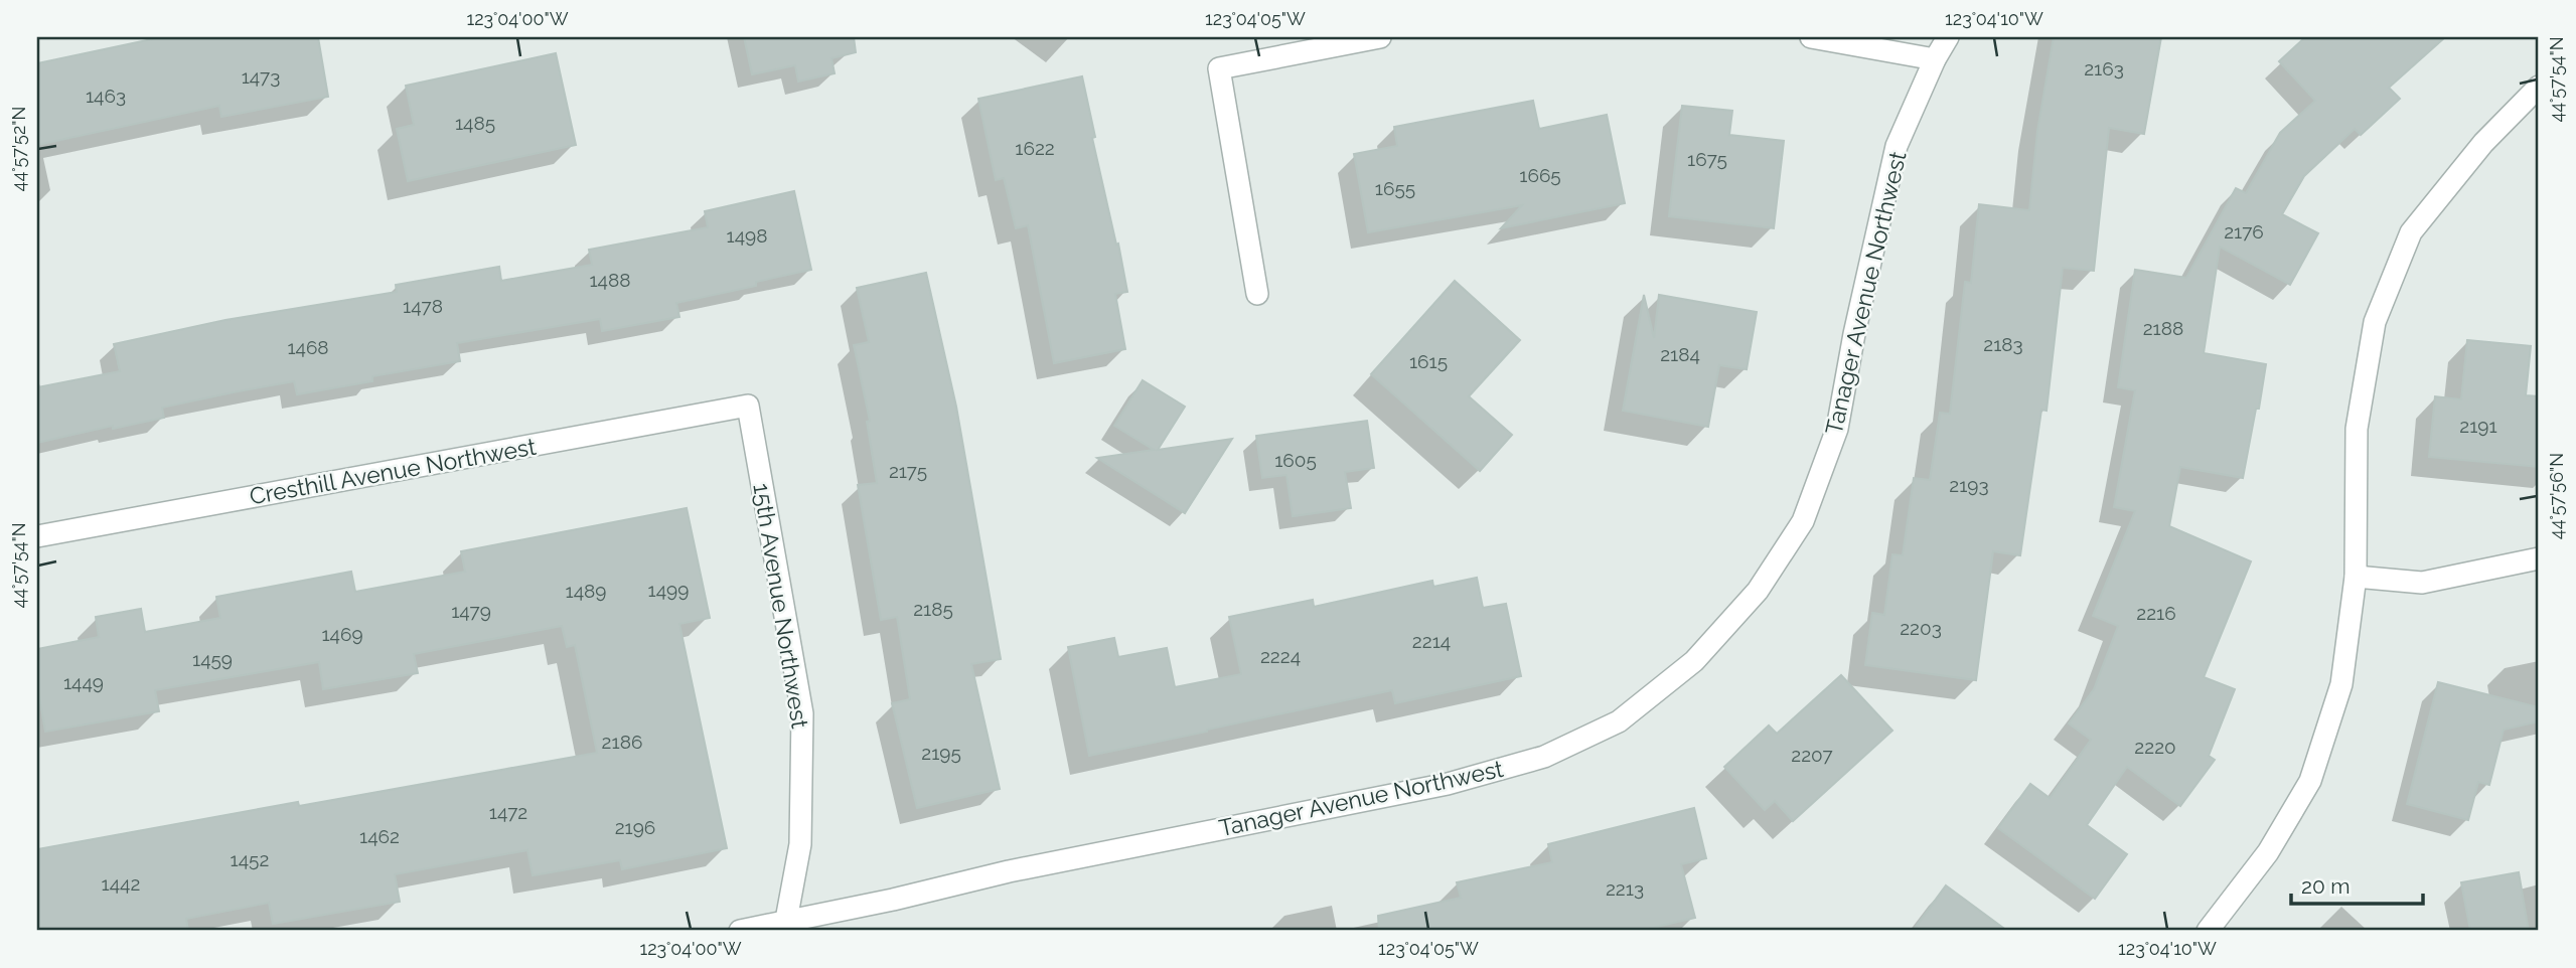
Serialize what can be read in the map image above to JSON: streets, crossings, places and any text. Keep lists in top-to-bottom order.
{
  "streets": {
    "street": ["Tanager Avenue Northwest", "Cresthill Avenue Northwest", "15th Avenue Northwest"]
  },
  "crossings": [
    ["Tanager Avenue Northwest", "15th Avenue Northwest"],
    ["Cresthill Avenue Northwest", "15th Avenue Northwest"]
  ],
  "house_numbers": [
    "2163",
    "1473",
    "1463",
    "1485",
    "1622",
    "1675",
    "1665",
    "1655",
    "2176",
    "1498",
    "1488",
    "1478",
    "2188",
    "2183",
    "1468",
    "2184",
    "1615",
    "2191",
    "1605",
    "2175",
    "2193",
    "1499",
    "1489",
    "2185",
    "1479",
    "2216",
    "2203",
    "1469",
    "2214",
    "2224",
    "1459",
    "1449",
    "2186",
    "2220",
    "2195",
    "2207",
    "1472",
    "2196",
    "1462",
    "1452",
    "1442",
    "2213"
  ],
  "scale_bar": "20 m",
  "coordinates": [
    "123°04'00\"W",
    "123°04'05\"W",
    "123°04'10\"W",
    "44°57'54\"N",
    "44°57'52\"N",
    "44°57'56\"N"
  ]
}
